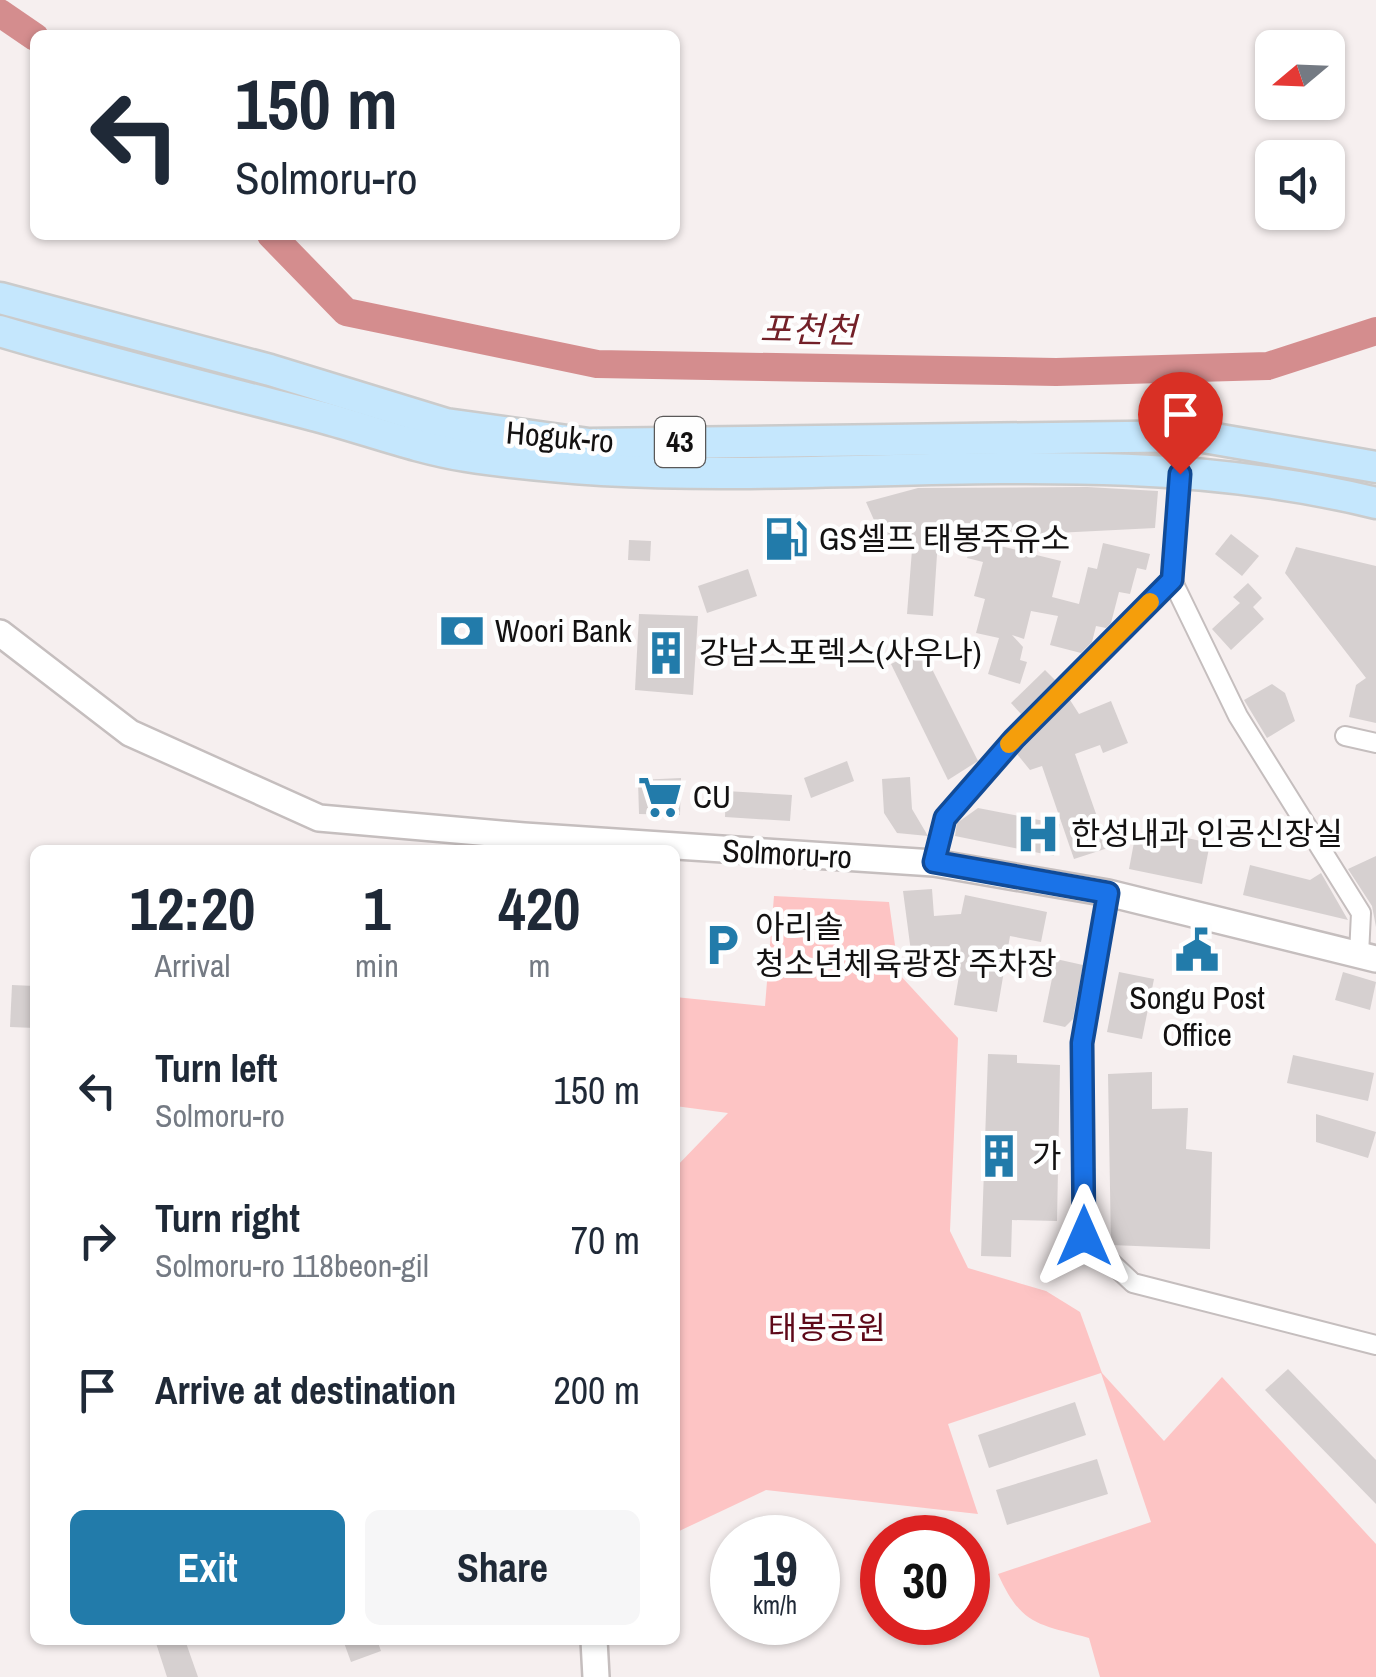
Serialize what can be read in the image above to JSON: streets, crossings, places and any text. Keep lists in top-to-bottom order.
{
  "streets": {
    "main road": ["Hoguk-ro", "43", "Solmoru-ro"]
  },
  "water": ["포천천"],
  "parks": ["태봉공원"],
  "places": {
    "fuel station": ["GS셀프 태봉주유소"],
    "bank": ["Woori Bank"],
    "building": ["강남스포렉스(사우나)", "가"],
    "supermarket": ["CU"],
    "hospital": ["한성내과 인공신장실"],
    "parking": ["아리솔 청소년체육광장 주차장"],
    "public building": ["Songu Post Office"]
  },
  "north": "left",
  "page": {
    "turn": ["150 m", "Solmoru-ro"],
    "eta": [
      "12:20",
      "Arrival",
      "1",
      "min",
      "420",
      "m"
    ],
    "list": [
      {
        "name": "Turn left",
        "note": "Solmoru-ro",
        "value": "150 m"
      },
      {
        "name": "Turn right",
        "note": "Solmoru-ro 118beon-gil",
        "value": "70 m"
      },
      {
        "name": "Arrive at destination",
        "value": "200 m"
      }
    ],
    "buttons": ["Exit", "Share"],
    "speed": "19 km/h",
    "limit": "30"
  }
}
